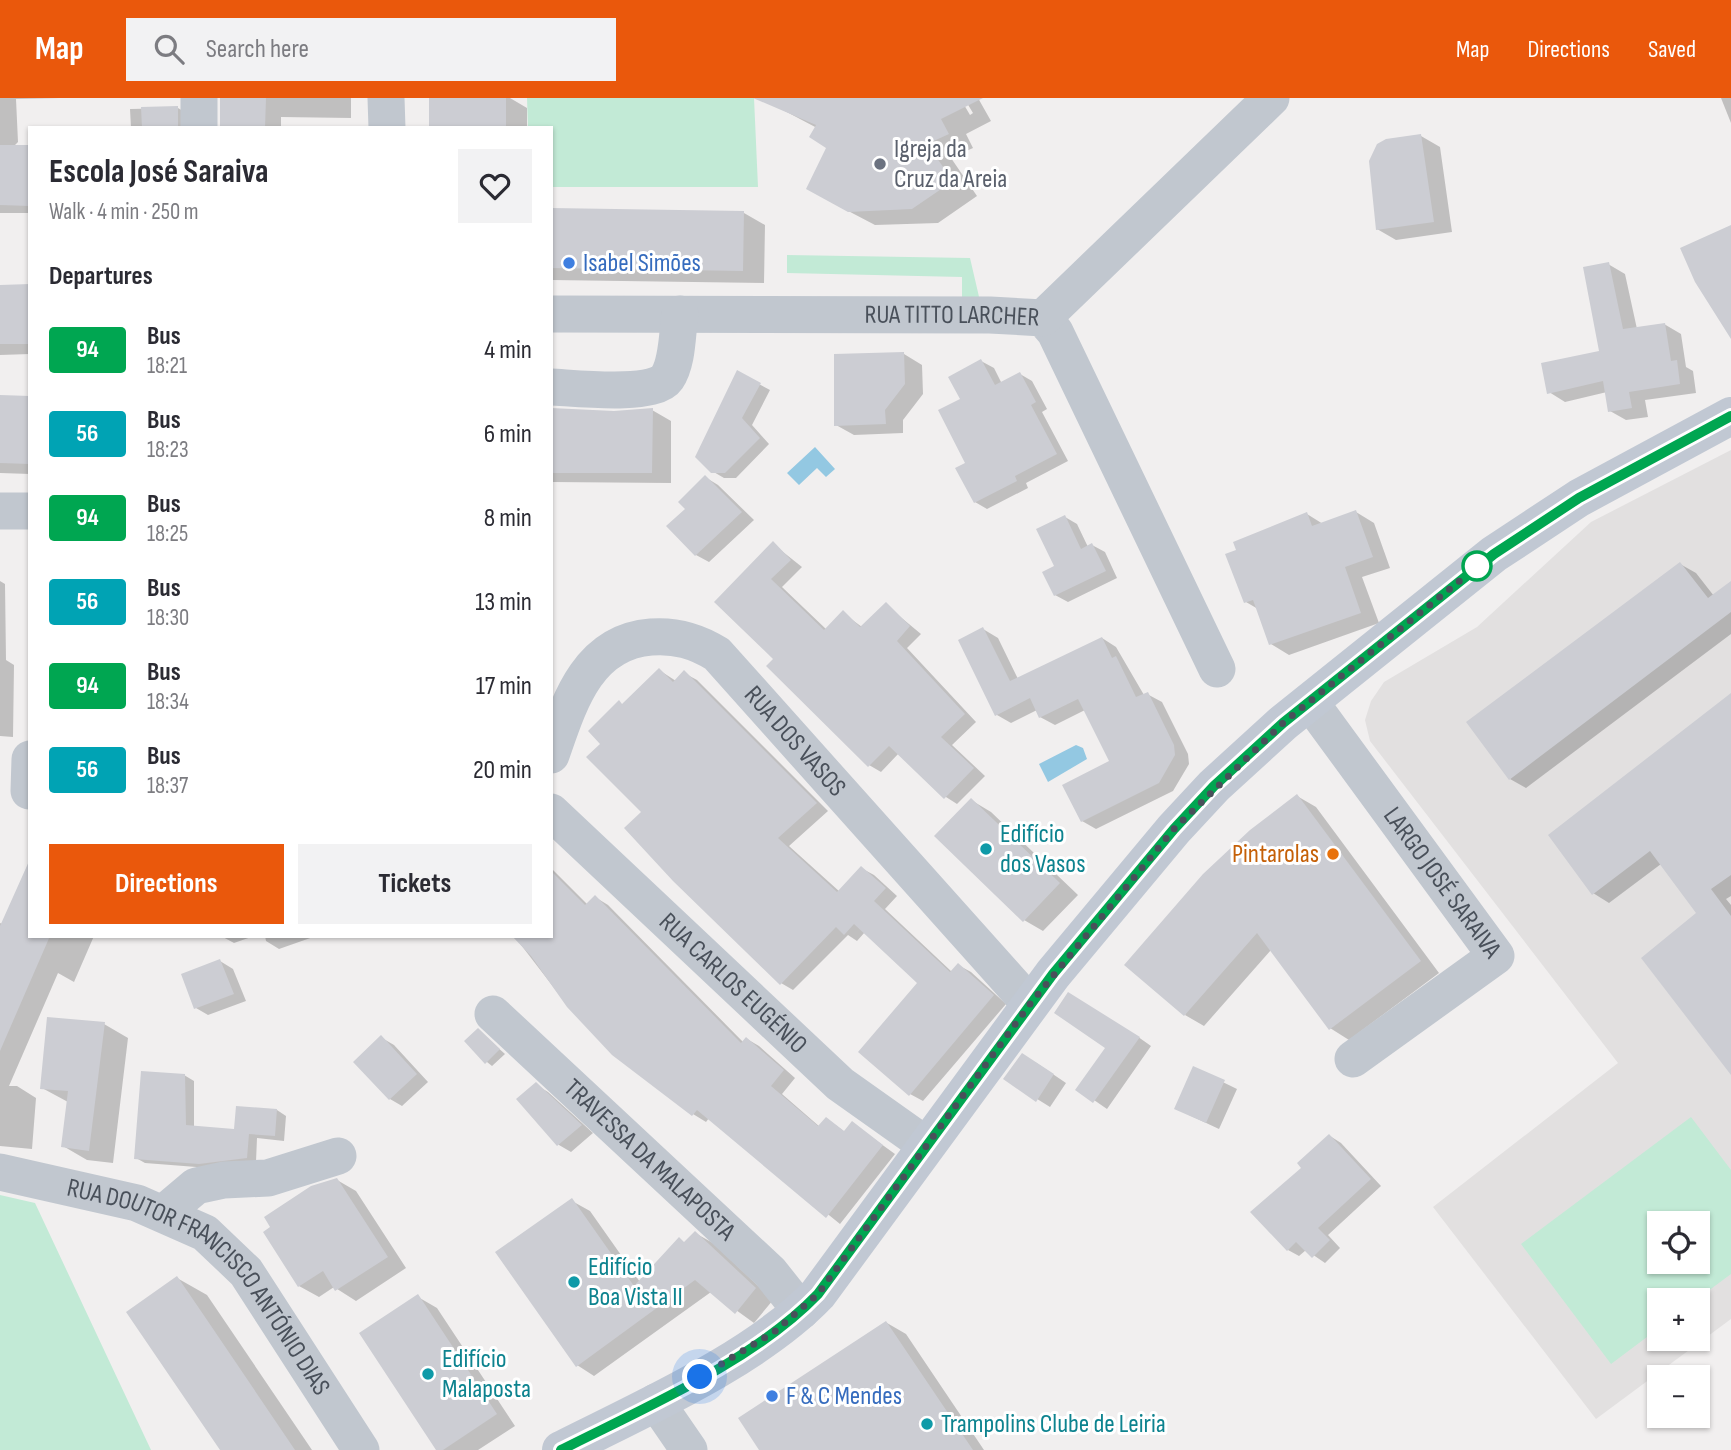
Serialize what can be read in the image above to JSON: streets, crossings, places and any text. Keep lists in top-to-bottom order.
{
  "streets": {
    "street": [
      "RUA TITTO LARCHER",
      "RUA DOS VASOS",
      "LARGO JOSÉ SARAIVA",
      "RUA CARLOS EUGÉNIO",
      "TRAVESSA DA MALAPOSTA",
      "RUA DOUTOR FRANCISCO ANTÓNIO DIAS"
    ]
  },
  "places": [
    "Igreja da Cruz da Areia",
    "Isabel Simões",
    "Edifício dos Vasos",
    "Pintarolas",
    "Edifício Boa Vista II",
    "Edifício Malaposta",
    "F & C Mendes",
    "Trampolins Clube de Leiria"
  ],
  "lines": ["bus line 94"],
  "page": {
    "header": "Map",
    "search": "Search here",
    "nav": ["Map", "Directions", "Saved"],
    "heading": [
      ["Escola José Saraiva", "Walk · 4 min · 250 m"],
      "Departures"
    ],
    "list": [
      {
        "mark": "94",
        "name": "Bus",
        "note": "18:21",
        "value": "4 min"
      },
      {
        "mark": "56",
        "name": "Bus",
        "note": "18:23",
        "value": "6 min"
      },
      {
        "mark": "94",
        "name": "Bus",
        "note": "18:25",
        "value": "8 min"
      },
      {
        "mark": "56",
        "name": "Bus",
        "note": "18:30",
        "value": "13 min"
      },
      {
        "mark": "94",
        "name": "Bus",
        "note": "18:34",
        "value": "17 min"
      },
      {
        "mark": "56",
        "name": "Bus",
        "note": "18:37",
        "value": "20 min"
      }
    ],
    "buttons": ["Directions", "Tickets"],
    "map_buttons": ["+", "−"]
  }
}
